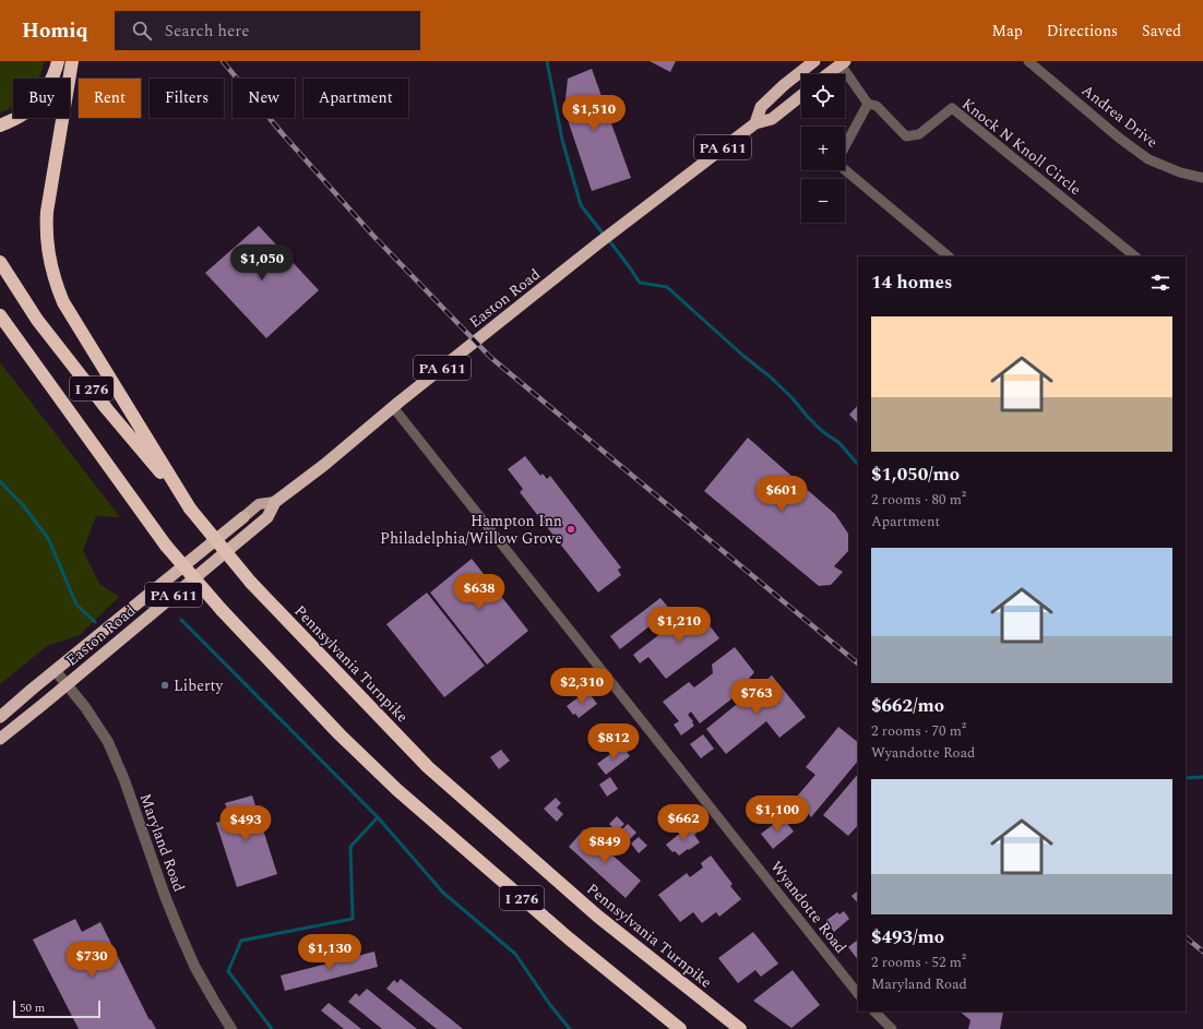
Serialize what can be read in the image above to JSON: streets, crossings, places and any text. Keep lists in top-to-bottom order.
{
  "streets": {
    "highway": [
      "PA 611",
      "Easton Road",
      "I 276",
      "Pennsylvania Turnpike"
    ],
    "street": [
      "Andrea Drive",
      "Knock N Knoll Circle",
      "Maryland Road",
      "Wyandotte Road"
    ]
  },
  "crossings": [
    ["Easton Road", "Maryland Road"],
    ["Easton Road", "Wyandotte Road"]
  ],
  "places": ["Hampton Inn Philadelphia/Willow Grove", "Liberty"],
  "scale_bar": "50 m",
  "page": {
    "header": "Homiq",
    "search": "Search here",
    "nav": ["Map", "Directions", "Saved"],
    "map_buttons": ["+", "−"],
    "chip": [
      "Buy",
      "Rent",
      "Filters",
      "New",
      "Apartment"
    ],
    "price": [
      "$1,510",
      "$1,050",
      "$601",
      "$638",
      "$1,210",
      "$2,310",
      "$763",
      "$812",
      "$1,100",
      "$662",
      "$493",
      "$849",
      "$1,130",
      "$730"
    ],
    "heading": "14 homes",
    "list": [
      {
        "name": "$1,050/mo",
        "note": "2 rooms · 80 m² · Apartment"
      },
      {
        "name": "$662/mo",
        "note": "2 rooms · 70 m² · Wyandotte Road"
      },
      {
        "name": "$493/mo",
        "note": "2 rooms · 52 m² · Maryland Road"
      }
    ],
    "scale": "50 m"
  }
}
